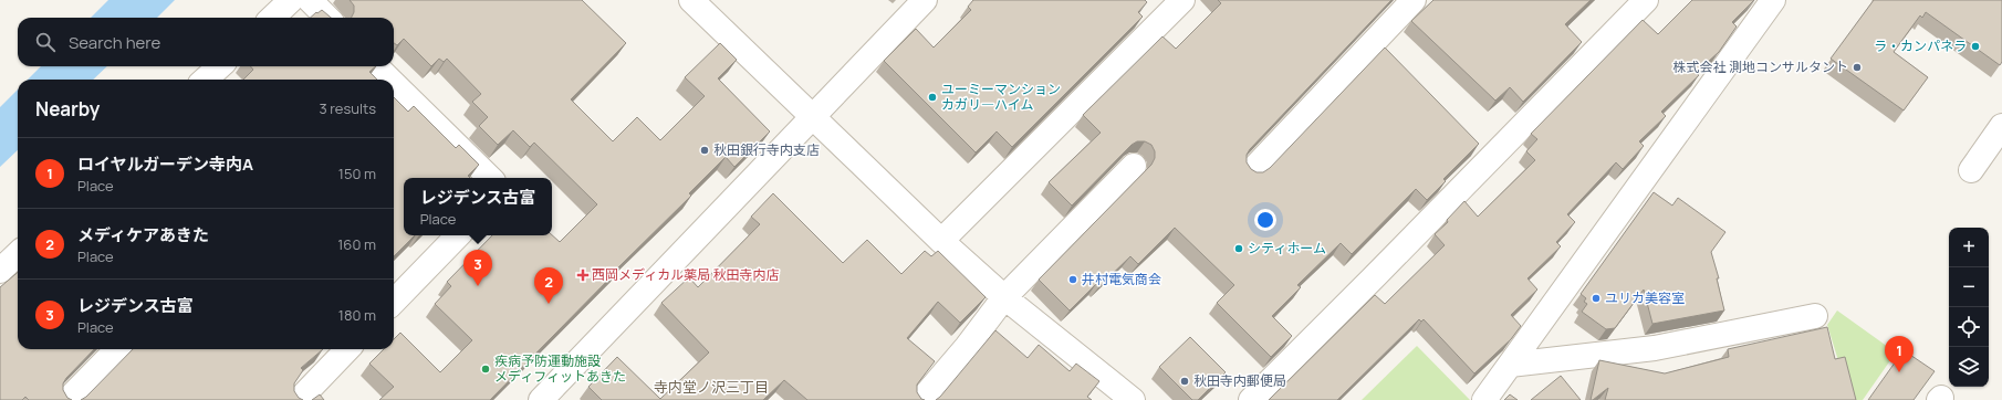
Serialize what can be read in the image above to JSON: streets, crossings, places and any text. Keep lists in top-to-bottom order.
{
  "districts": ["寺内堂ノ沢三丁目"],
  "places": {
    "other": [
      "ラ・カンパネラ",
      "株式会社 測地コンサルタント",
      "ユーミーマンション カガリ―ハイム",
      "秋田銀行寺内支店",
      "シティホーム",
      "井村電気商会",
      "ユリカ美容室",
      "疾病予防運動施設 メディフィットあきた",
      "秋田寺内郵便局"
    ],
    "health": ["西岡メディカル薬局 秋田寺内店"]
  },
  "page": {
    "search": "Search here",
    "heading": ["Nearby", "3 results"],
    "list": [
      {
        "mark": "1",
        "name": "ロイヤルガーデン寺内A",
        "note": "Place",
        "value": "150 m"
      },
      {
        "mark": "2",
        "name": "メディケアあきた",
        "note": "Place",
        "value": "160 m"
      },
      {
        "mark": "3",
        "name": "レジデンス古富",
        "note": "Place",
        "value": "180 m"
      }
    ],
    "popup": ["レジデンス古富", "Place"],
    "map_buttons": ["+", "−"],
    "pins": ["3", "2", "1"]
  }
}
